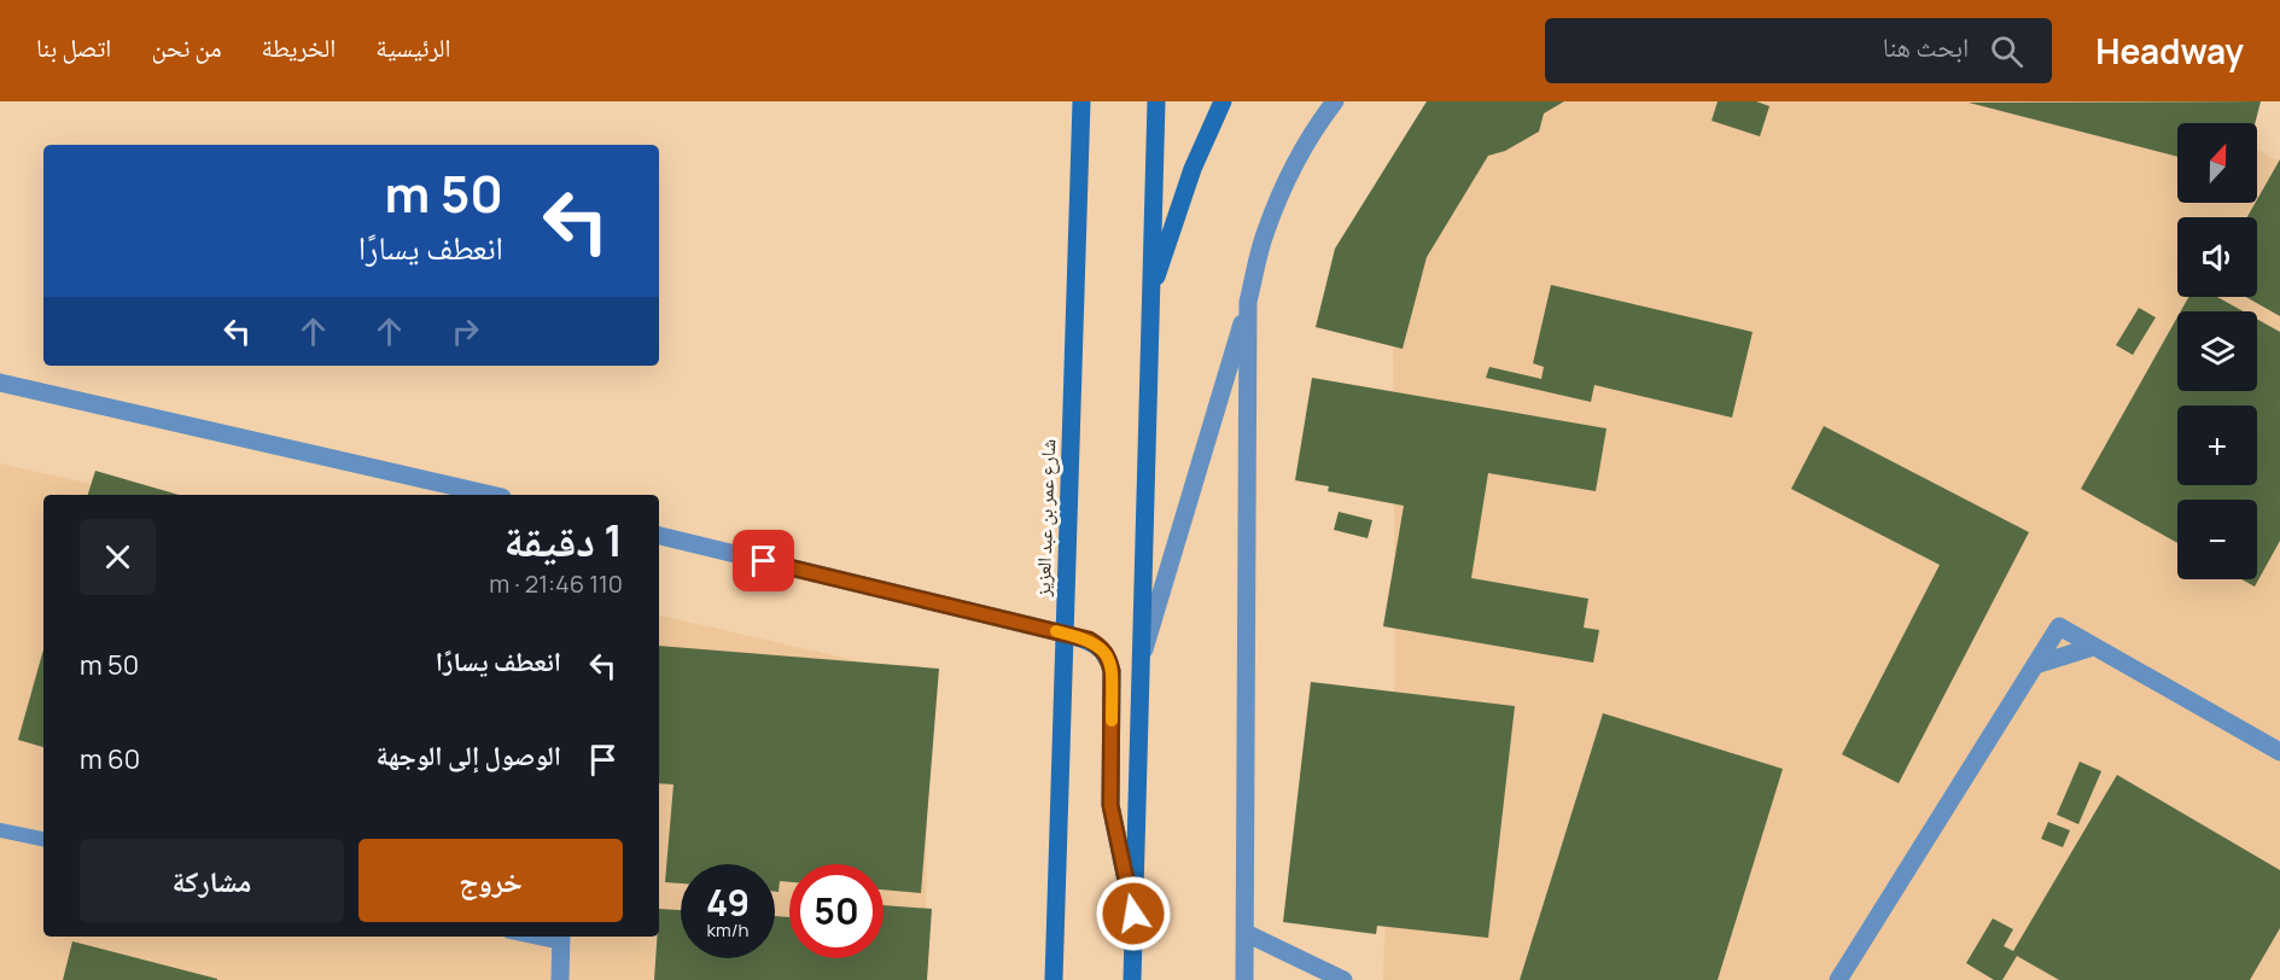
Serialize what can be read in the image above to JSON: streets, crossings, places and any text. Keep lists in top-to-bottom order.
{
  "streets": {
    "main road": ["شارع عمر بن عبد العزيز"]
  },
  "north": "top",
  "page": {
    "header": "Headway",
    "search": "ابحث هنا",
    "nav": [
      "الرئيسية",
      "الخريطة",
      "من نحن",
      "اتصل بنا"
    ],
    "map_buttons": ["+", "−"],
    "turn": ["50 m", "انعطف يسارًا"],
    "heading": ["1 دقيقة", "110 m · 21:46"],
    "list": [
      {
        "name": "انعطف يسارًا",
        "value": "50 m"
      },
      {
        "name": "الوصول إلى الوجهة",
        "value": "60 m"
      }
    ],
    "buttons": ["خروج", "مشاركة"],
    "speed": "49 km/h",
    "limit": "50"
  }
}
